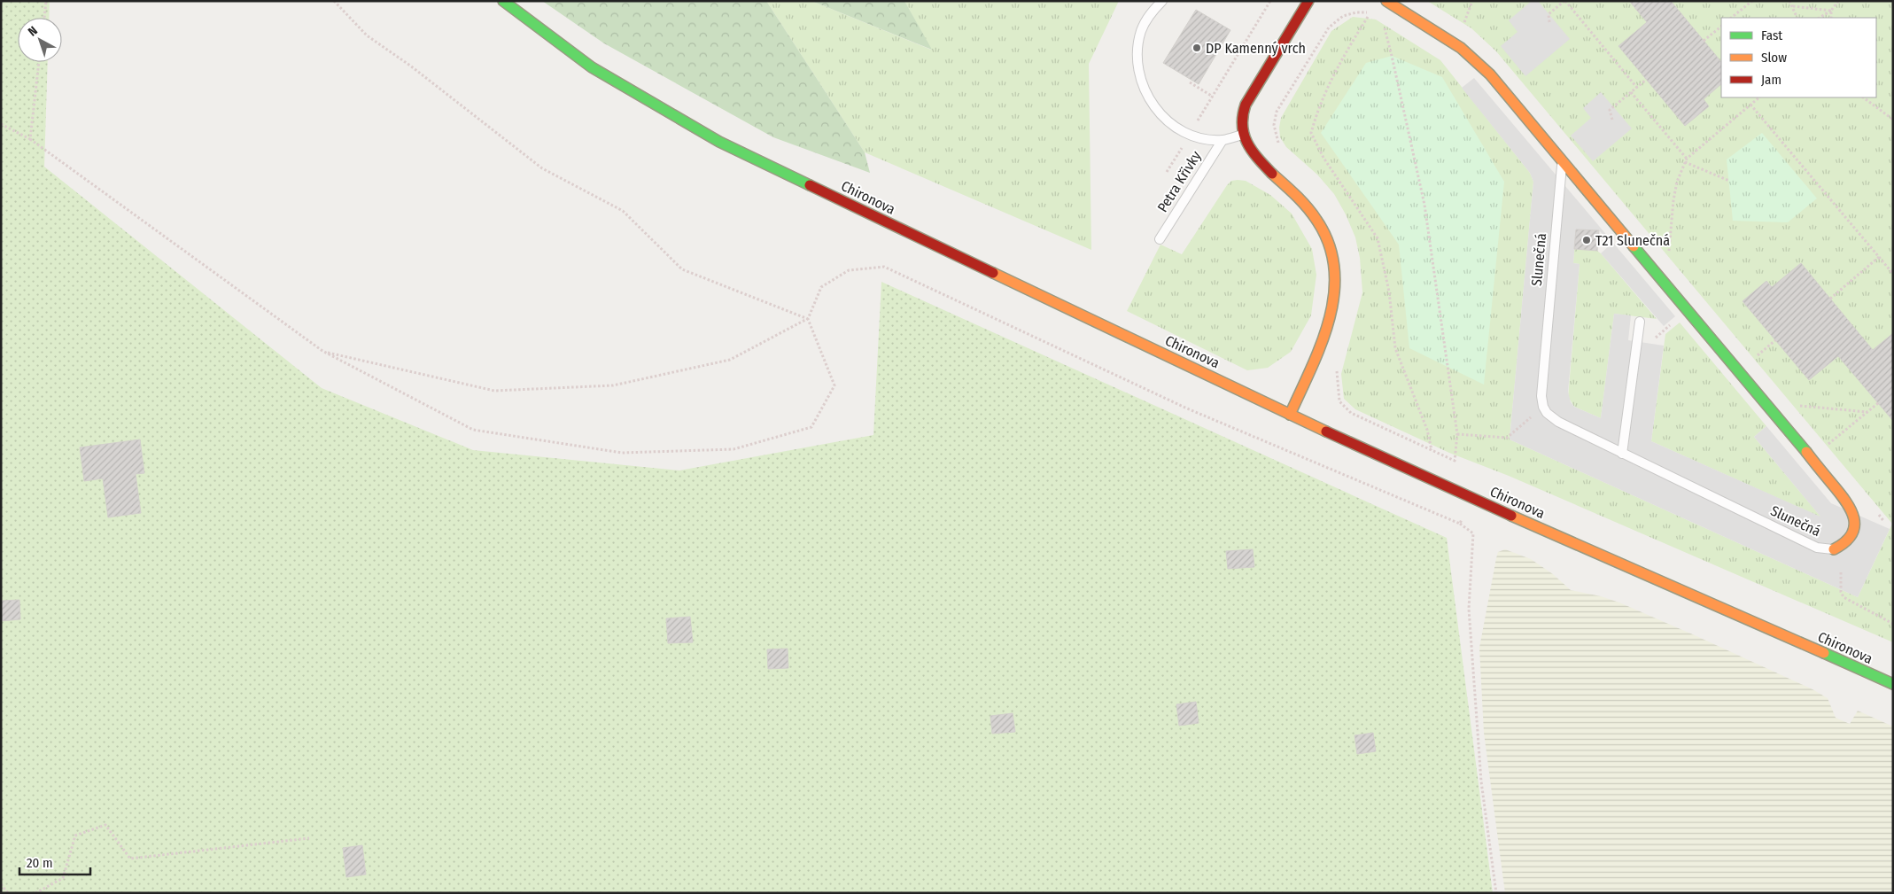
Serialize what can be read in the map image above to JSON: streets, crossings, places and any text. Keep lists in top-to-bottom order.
{
  "streets": {
    "street": ["Chironova", "Slunečná"],
    "lane": ["Petra Křivky"]
  },
  "places": ["DP Kamenný vrch", "T21 Slunečná"],
  "legend": ["Fast", "Slow", "Jam"],
  "scale_bar": "20 m",
  "north": "top left"
}
